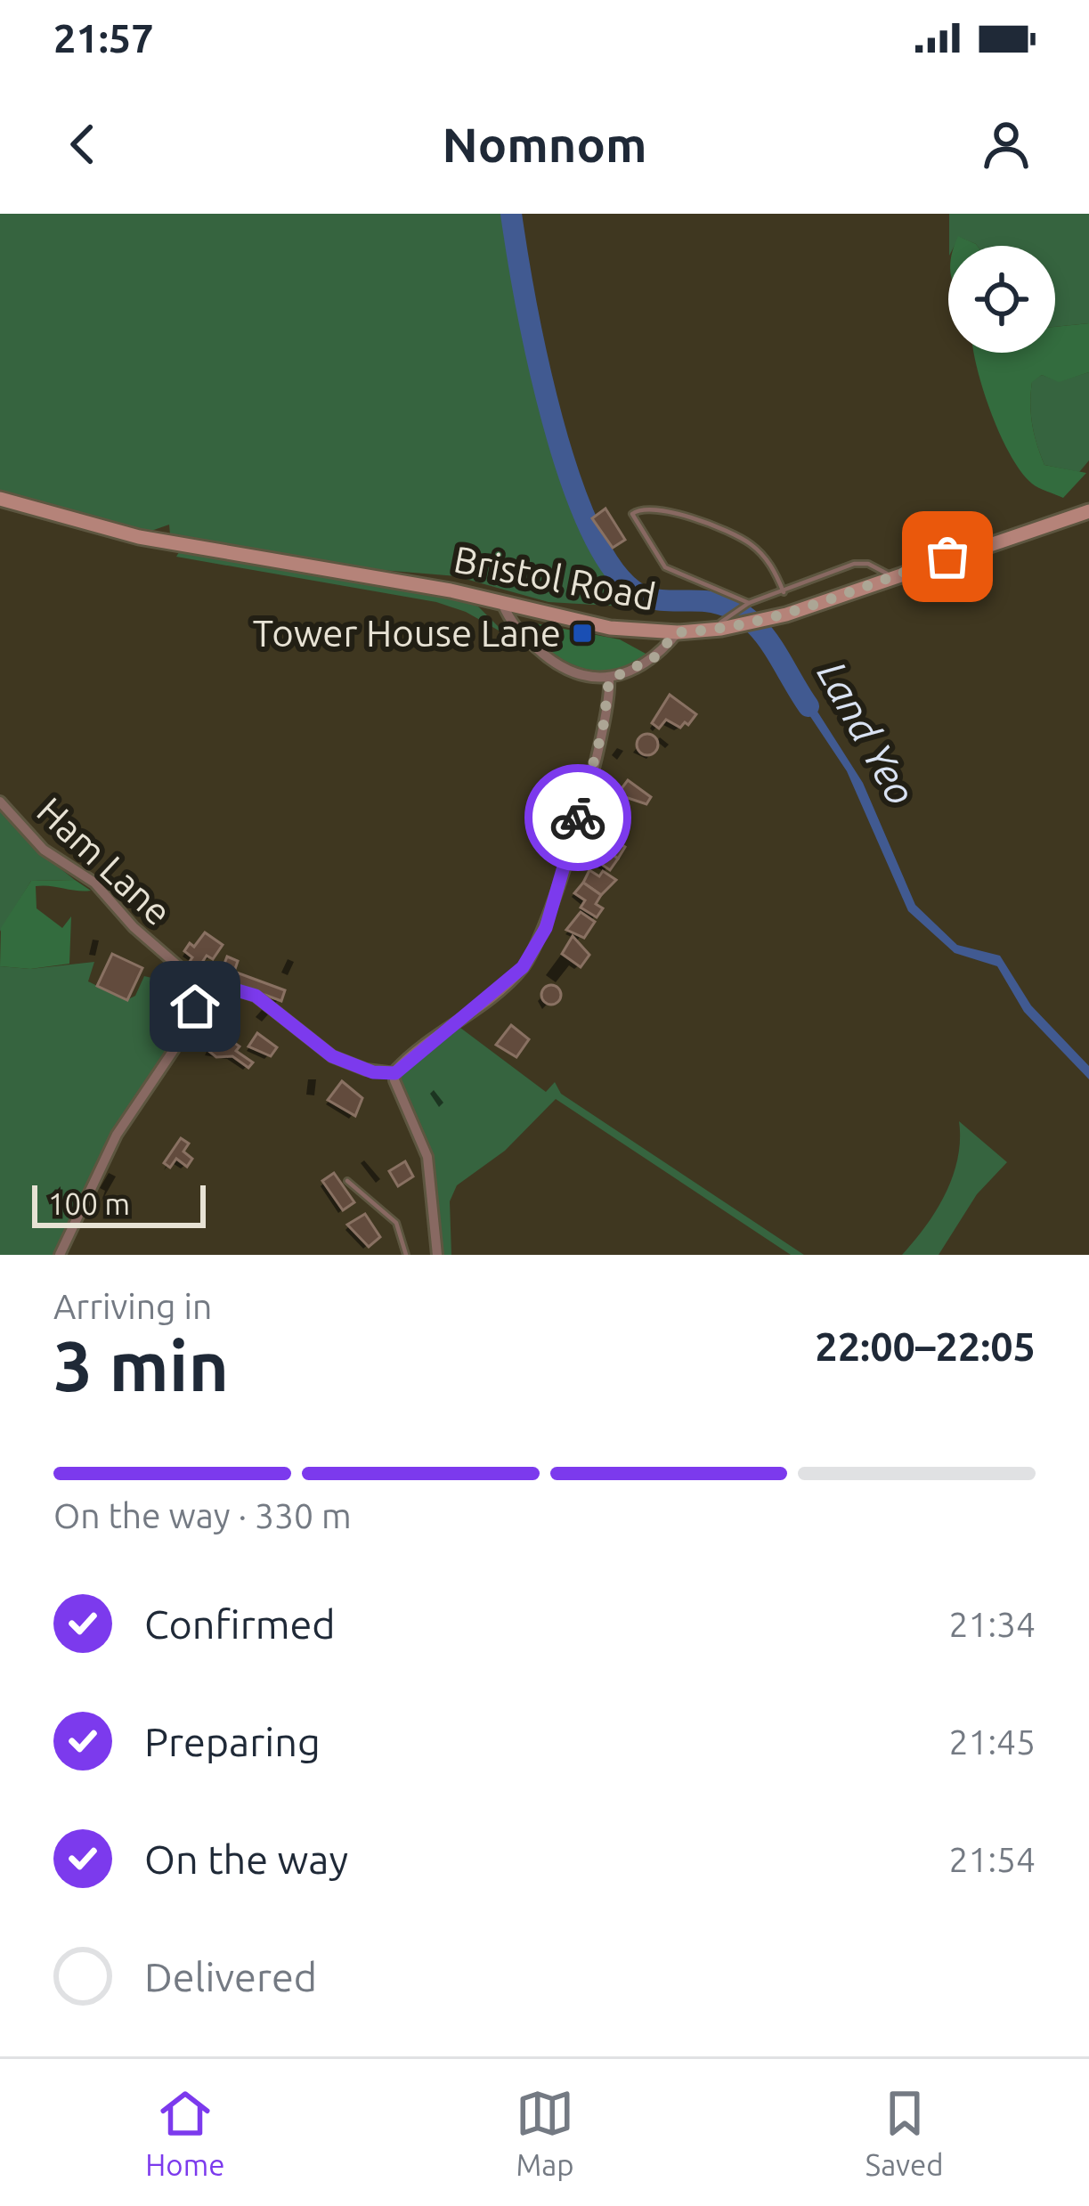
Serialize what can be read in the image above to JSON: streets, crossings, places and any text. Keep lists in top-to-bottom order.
{
  "streets": {
    "main road": ["Bristol Road"],
    "street": ["Ham Lane"]
  },
  "water": ["Land Yeo"],
  "places": {
    "transit": ["Tower House Lane"]
  },
  "scale_bar": "100 m",
  "page": {
    "status": "21:57",
    "header": "Nomnom",
    "scale": "100 m",
    "heading": ["3 min", "Arriving in", "22:00–22:05"],
    "bar": "On the way · 330 m",
    "list": [
      ["Confirmed", "21:34"],
      ["Preparing", "21:45"],
      ["On the way", "21:54"],
      "Delivered"
    ],
    "tabs": ["Home", "Map", "Saved"]
  }
}
